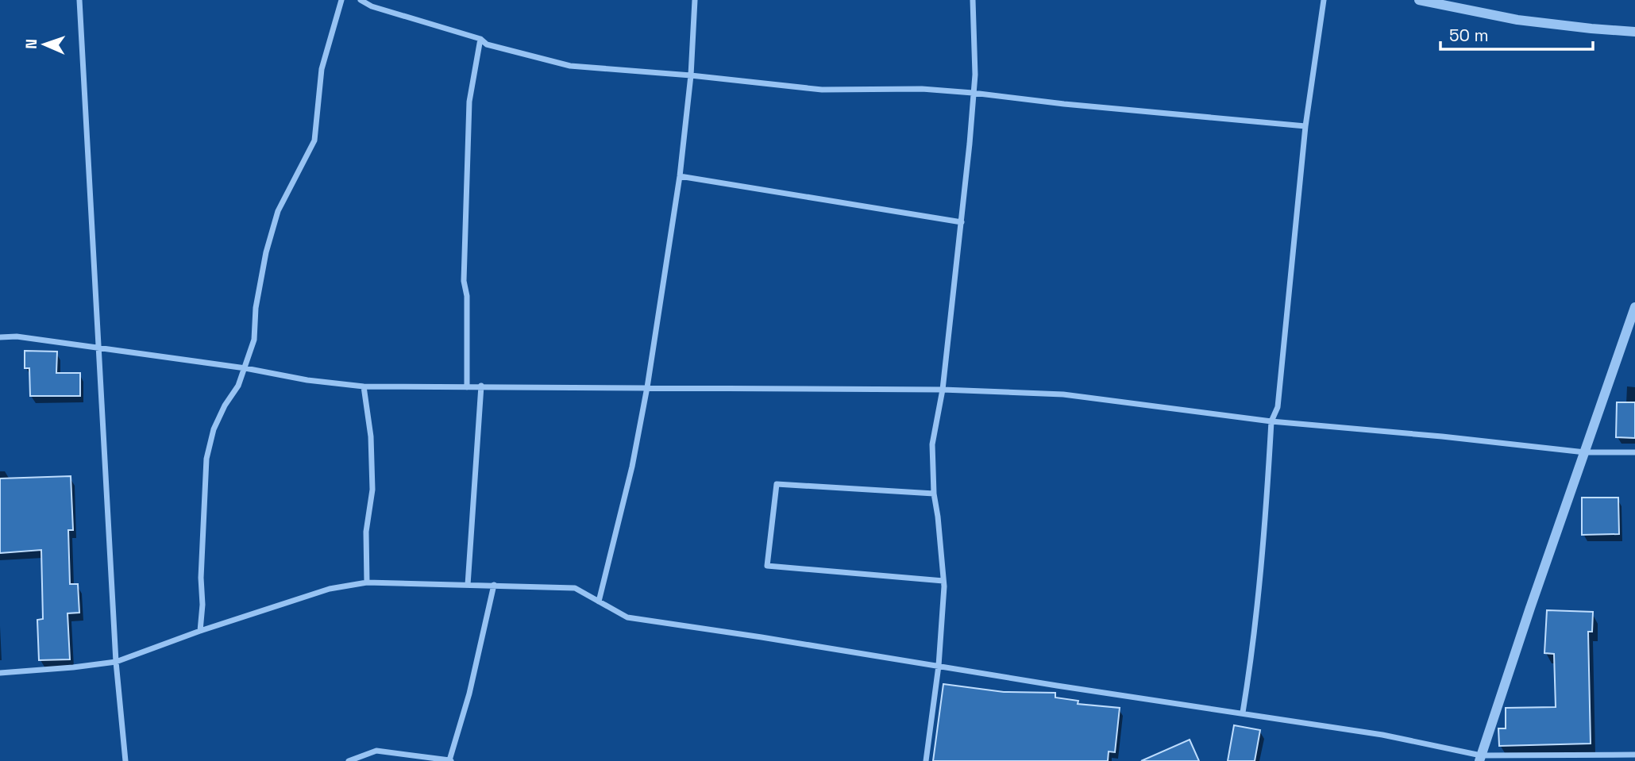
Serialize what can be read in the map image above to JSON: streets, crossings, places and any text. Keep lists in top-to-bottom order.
{
  "scale_bar": "50 m",
  "north": "left"
}
